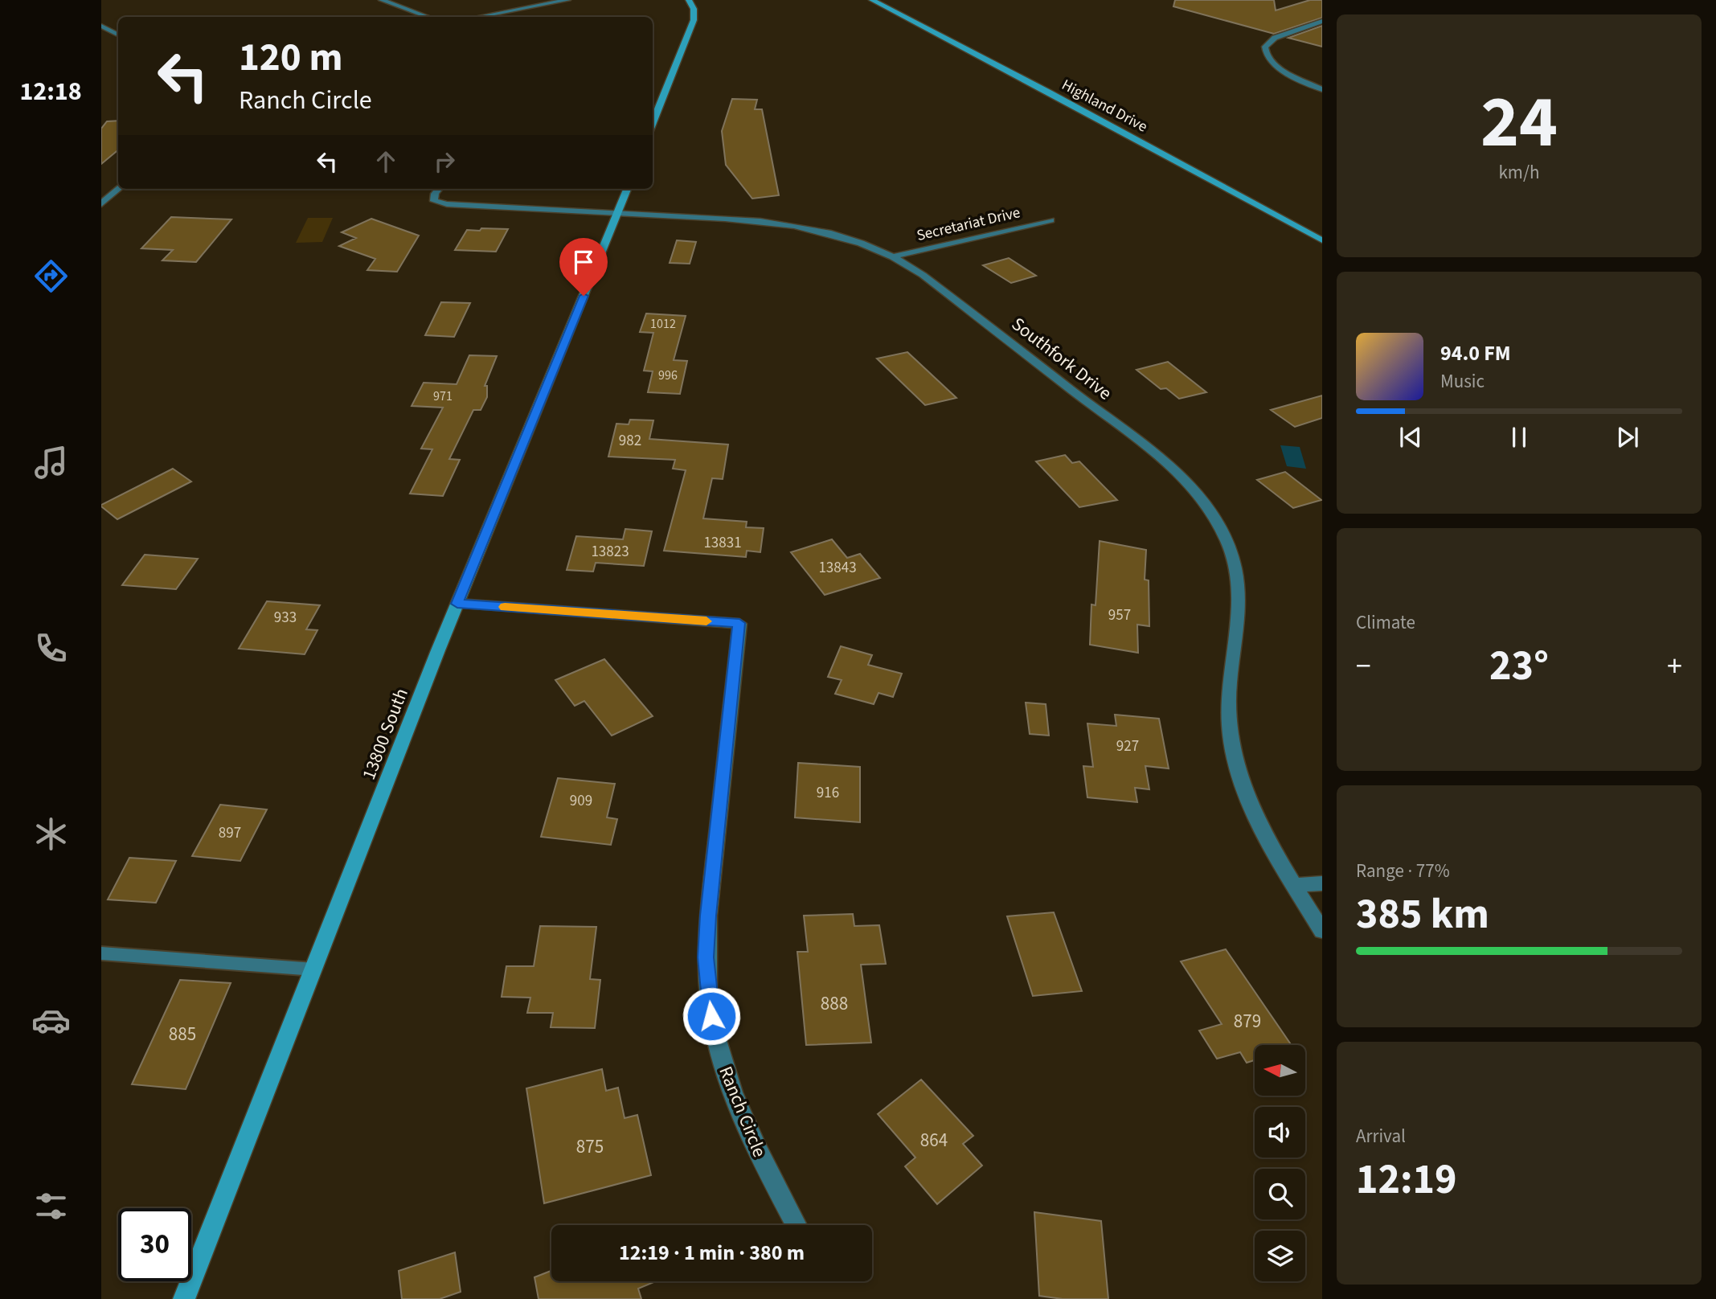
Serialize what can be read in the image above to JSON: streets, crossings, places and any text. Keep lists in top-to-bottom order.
{
  "streets": {
    "main road": ["Highland Drive", "13800 South"],
    "street": ["Secretariat Drive", "Southfork Drive", "Ranch Circle"]
  },
  "crossings": [
    ["Secretariat Drive", "Southfork Drive"],
    ["Southfork Drive", "13800 South"],
    ["13800 South", "Ranch Circle"]
  ],
  "house_numbers": [
    "1012",
    "996",
    "971",
    "982",
    "13831",
    "13823",
    "13843",
    "957",
    "933",
    "927",
    "916",
    "909",
    "897",
    "888",
    "879",
    "885",
    "864",
    "875"
  ],
  "north": "left",
  "page": {
    "tabs": "12:18",
    "tile": [
      ["24", "km/h"],
      "Climate",
      ["Range · 77%", "385 km"],
      ["Arrival", "12:19"]
    ],
    "turn": ["120 m", "Ranch Circle"],
    "song": ["94.0 FM", "Music"],
    "heat": ["−", "23°", "+"],
    "limit": "30",
    "trip": "12:19 · 1 min · 380 m"
  }
}
